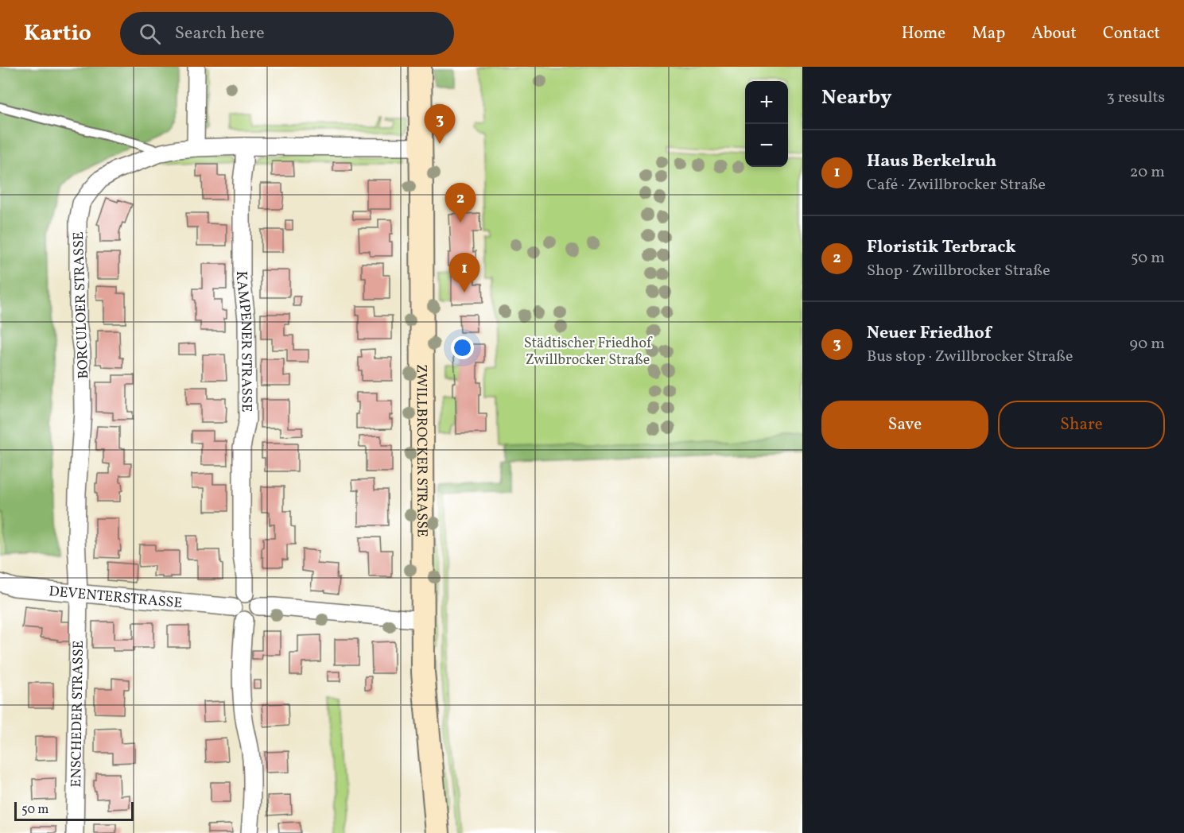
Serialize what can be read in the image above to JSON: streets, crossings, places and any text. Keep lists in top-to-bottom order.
{
  "streets": {
    "street": [
      "BORCULOER STRASSE",
      "KAMPENER STRASSE",
      "ZWILLBROCKER STRASSE",
      "DEVENTERSTRASSE",
      "ENSCHEDER STRASSE"
    ]
  },
  "crossings": [
    ["BORCULOER STRASSE", "KAMPENER STRASSE"],
    ["BORCULOER STRASSE", "ZWILLBROCKER STRASSE"],
    ["BORCULOER STRASSE", "DEVENTERSTRASSE"],
    ["BORCULOER STRASSE", "ENSCHEDER STRASSE"],
    ["KAMPENER STRASSE", "DEVENTERSTRASSE"],
    ["DEVENTERSTRASSE", "ENSCHEDER STRASSE"]
  ],
  "parks": ["Städtischer Friedhof Zwillbrocker Straße"],
  "scale_bar": "50 m",
  "page": {
    "header": "Kartio",
    "search": "Search here",
    "nav": [
      "Home",
      "Map",
      "About",
      "Contact"
    ],
    "heading": ["Nearby", "3 results"],
    "map_buttons": ["+", "−"],
    "pins": ["3", "2", "1"],
    "list": [
      {
        "mark": "1",
        "name": "Haus Berkelruh",
        "note": "Café · Zwillbrocker Straße",
        "value": "20 m"
      },
      {
        "mark": "2",
        "name": "Floristik Terbrack",
        "note": "Shop · Zwillbrocker Straße",
        "value": "50 m"
      },
      {
        "mark": "3",
        "name": "Neuer Friedhof",
        "note": "Bus stop · Zwillbrocker Straße",
        "value": "90 m"
      }
    ],
    "buttons": ["Save", "Share"],
    "scale": "50 m"
  }
}
